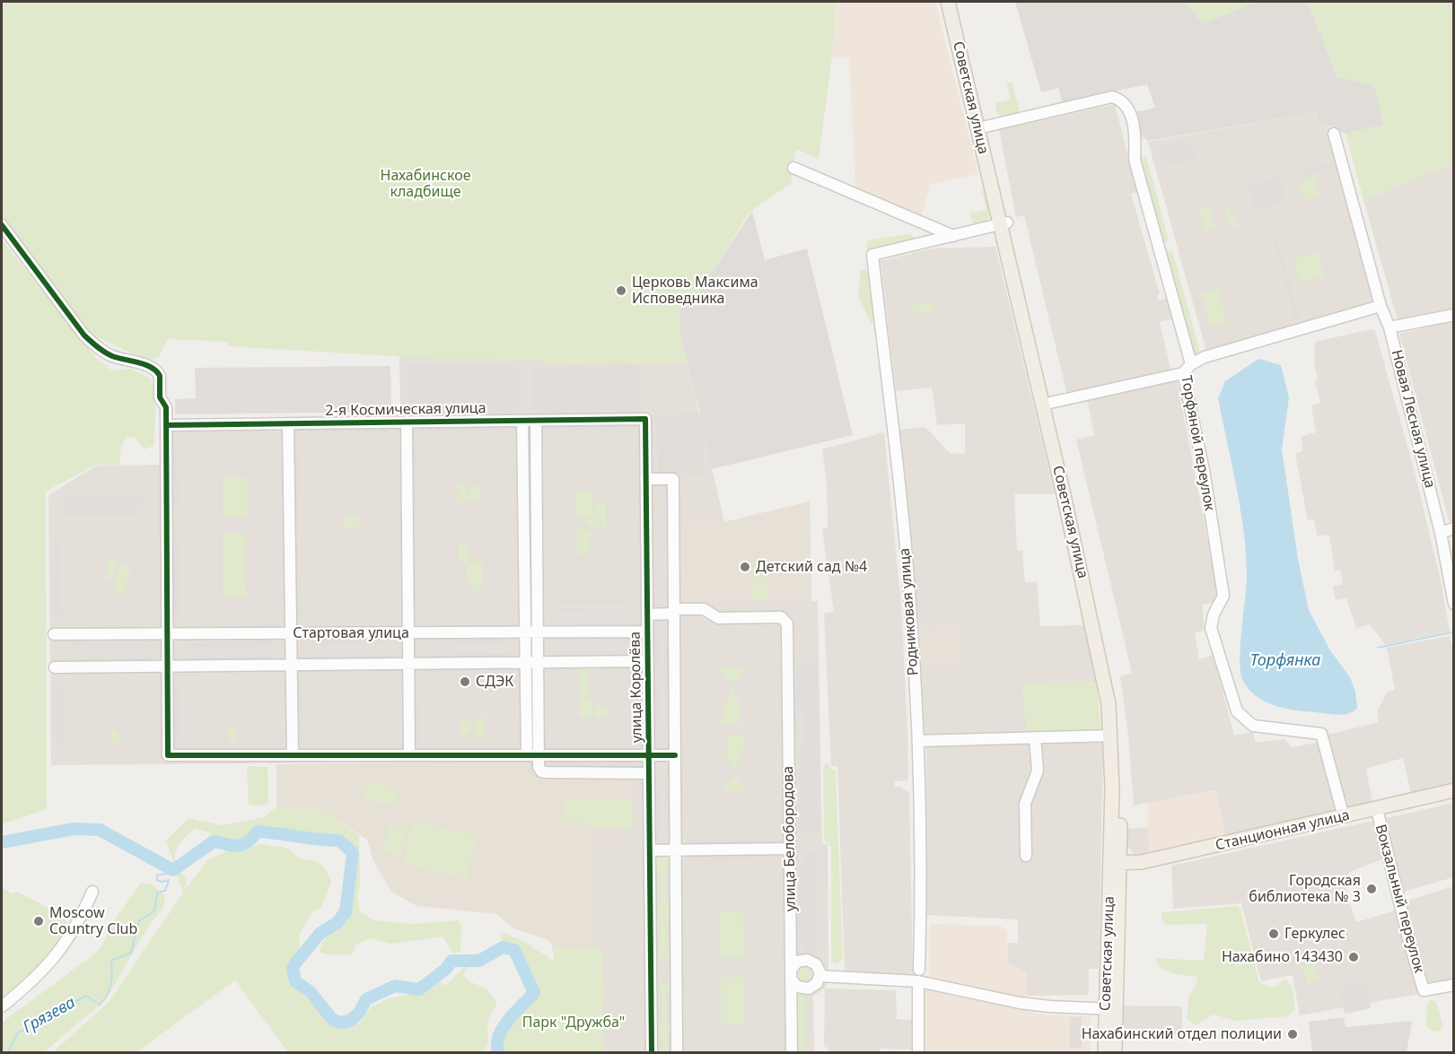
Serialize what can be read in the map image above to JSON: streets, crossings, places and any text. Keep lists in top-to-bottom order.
{
  "streets": {
    "main road": ["Советская улица", "Станционная улица"],
    "street": [
      "2-я Космическая улица",
      "Новая Лесная улица",
      "Торфяной переулок",
      "Родниковая улица",
      "Стартовая улица",
      "улица Королёва",
      "улица Белобородова",
      "Вокзальный переулок"
    ]
  },
  "crossings": [
    ["Советская улица", "Торфяной переулок"],
    ["Советская улица", "Станционная улица"],
    ["2-я Космическая улица", "улица Королёва"],
    ["Торфяной переулок", "Станционная улица"],
    ["Стартовая улица", "улица Королёва"],
    ["Станционная улица", "Вокзальный переулок"]
  ],
  "water": ["Торфянка", "Грязева"],
  "parks": ["Нахабинское кладбище", "Парк \"Дружба\""],
  "places": [
    "Церковь Максима Исповедника",
    "Детский сад №4",
    "СДЭК",
    "Городская библиотека № 3",
    "Moscow Country Club",
    "Геркулес",
    "Нахабино 143430",
    "Нахабинский отдел полиции"
  ]
}
